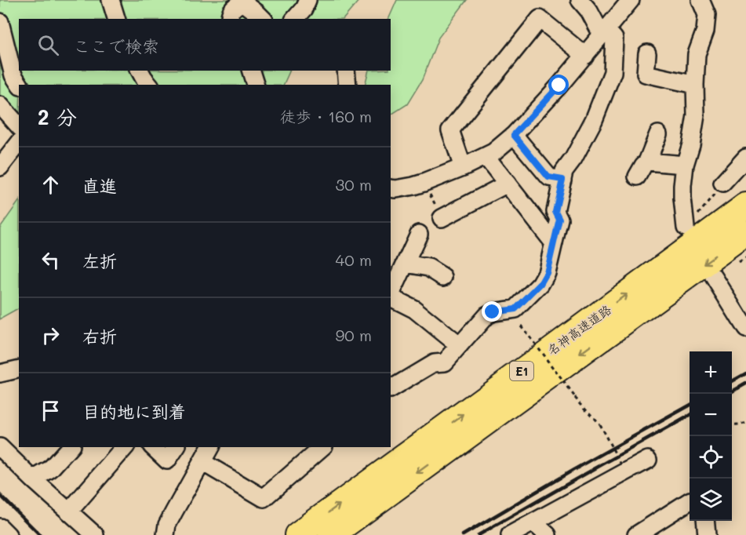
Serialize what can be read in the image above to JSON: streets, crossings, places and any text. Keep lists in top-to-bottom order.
{
  "streets": {
    "highway": ["名神高速道路", "E1"]
  },
  "page": {
    "search": "ここで検索",
    "heading": ["2 分", "徒歩 · 160 m"],
    "list": [
      ["直進", "30 m"],
      ["左折", "40 m"],
      ["右折", "90 m"],
      "目的地に到着"
    ],
    "map_buttons": ["+", "−"]
  }
}
